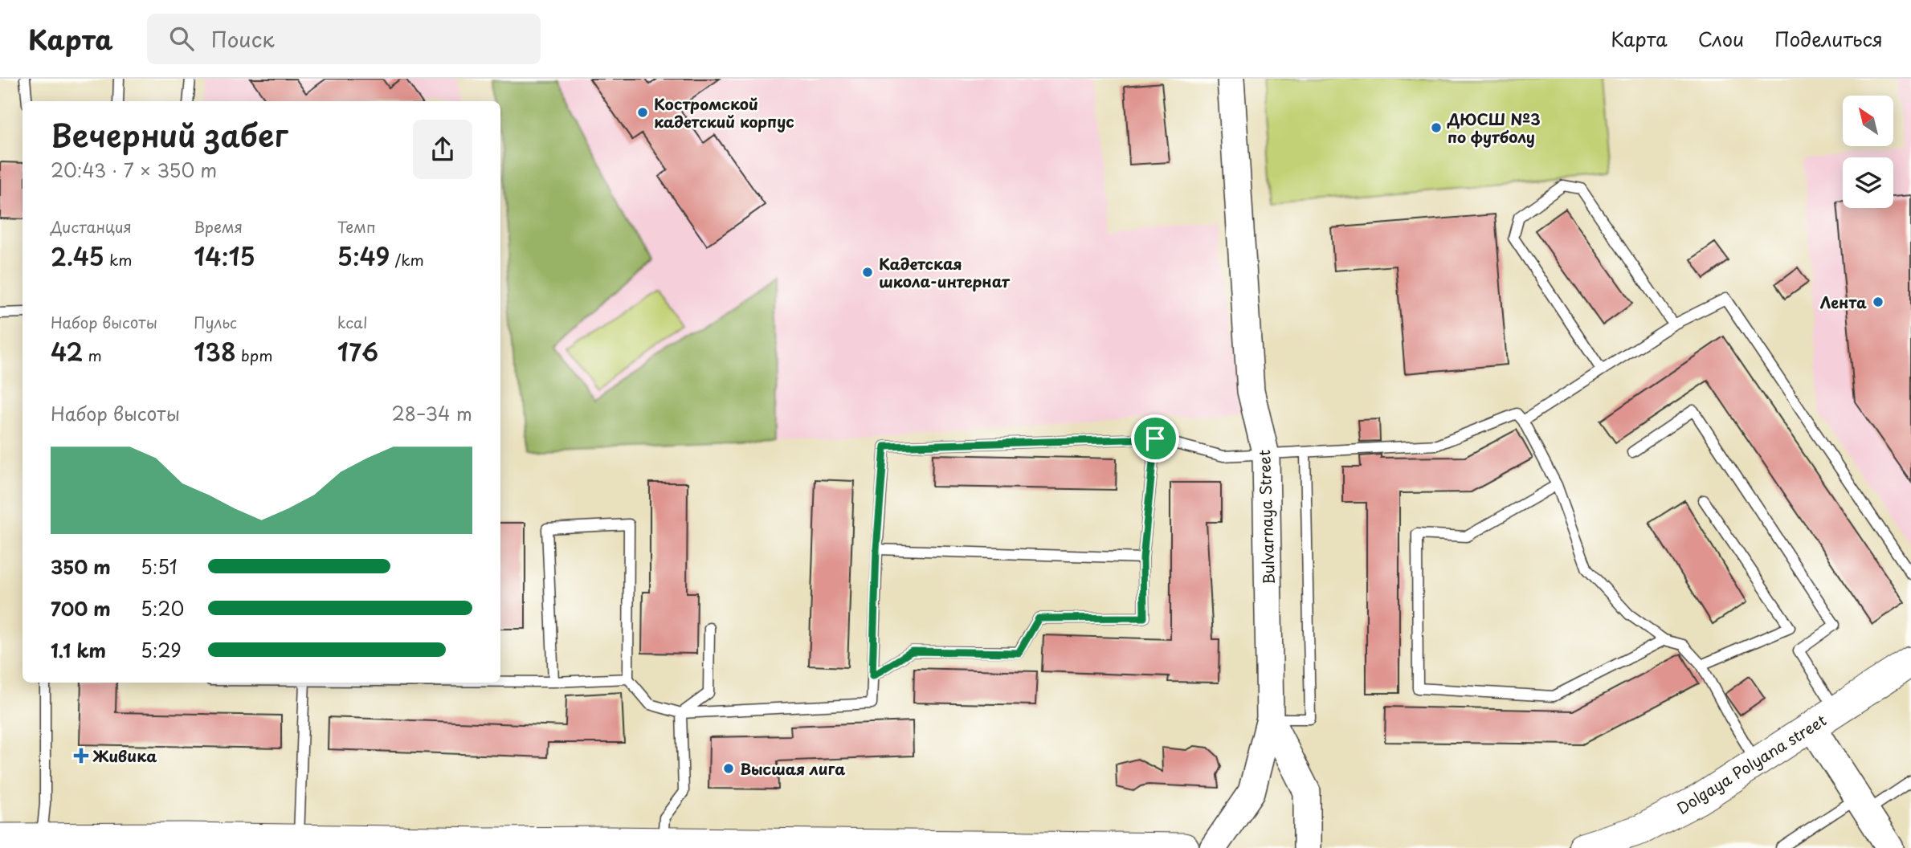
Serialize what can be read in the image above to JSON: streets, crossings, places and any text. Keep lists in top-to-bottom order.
{
  "streets": {
    "main road": ["Dolgaya Polyana street"],
    "street": ["Bulvarnaya Street"]
  },
  "places": {
    "other": [
      "Костромской кадетский корпус",
      "ДЮСШ №3 по футболу",
      "Кадетская школа-интернат",
      "Лента",
      "Высшая лига"
    ],
    "health": ["Живика"]
  },
  "north": "top left",
  "page": {
    "header": "Карта",
    "search": "Поиск",
    "nav": ["Карта", "Слои", "Поделиться"],
    "heading": ["Вечерний забег", "20:43 · 7 × 350 m"],
    "stats": [
      ["Дистанция", "2.45 km"],
      ["Время", "14:15"],
      ["Темп", "5:49 /km"],
      ["Набор высоты", "42 m"],
      ["Пульс", "138 bpm"],
      ["kcal", "176"]
    ],
    "chart": ["Набор высоты", "28–34 m"],
    "list": [
      {
        "name": "350 m",
        "note": "5:51"
      },
      {
        "name": "700 m",
        "note": "5:20"
      },
      {
        "name": "1.1 km",
        "note": "5:29"
      }
    ]
  }
}
